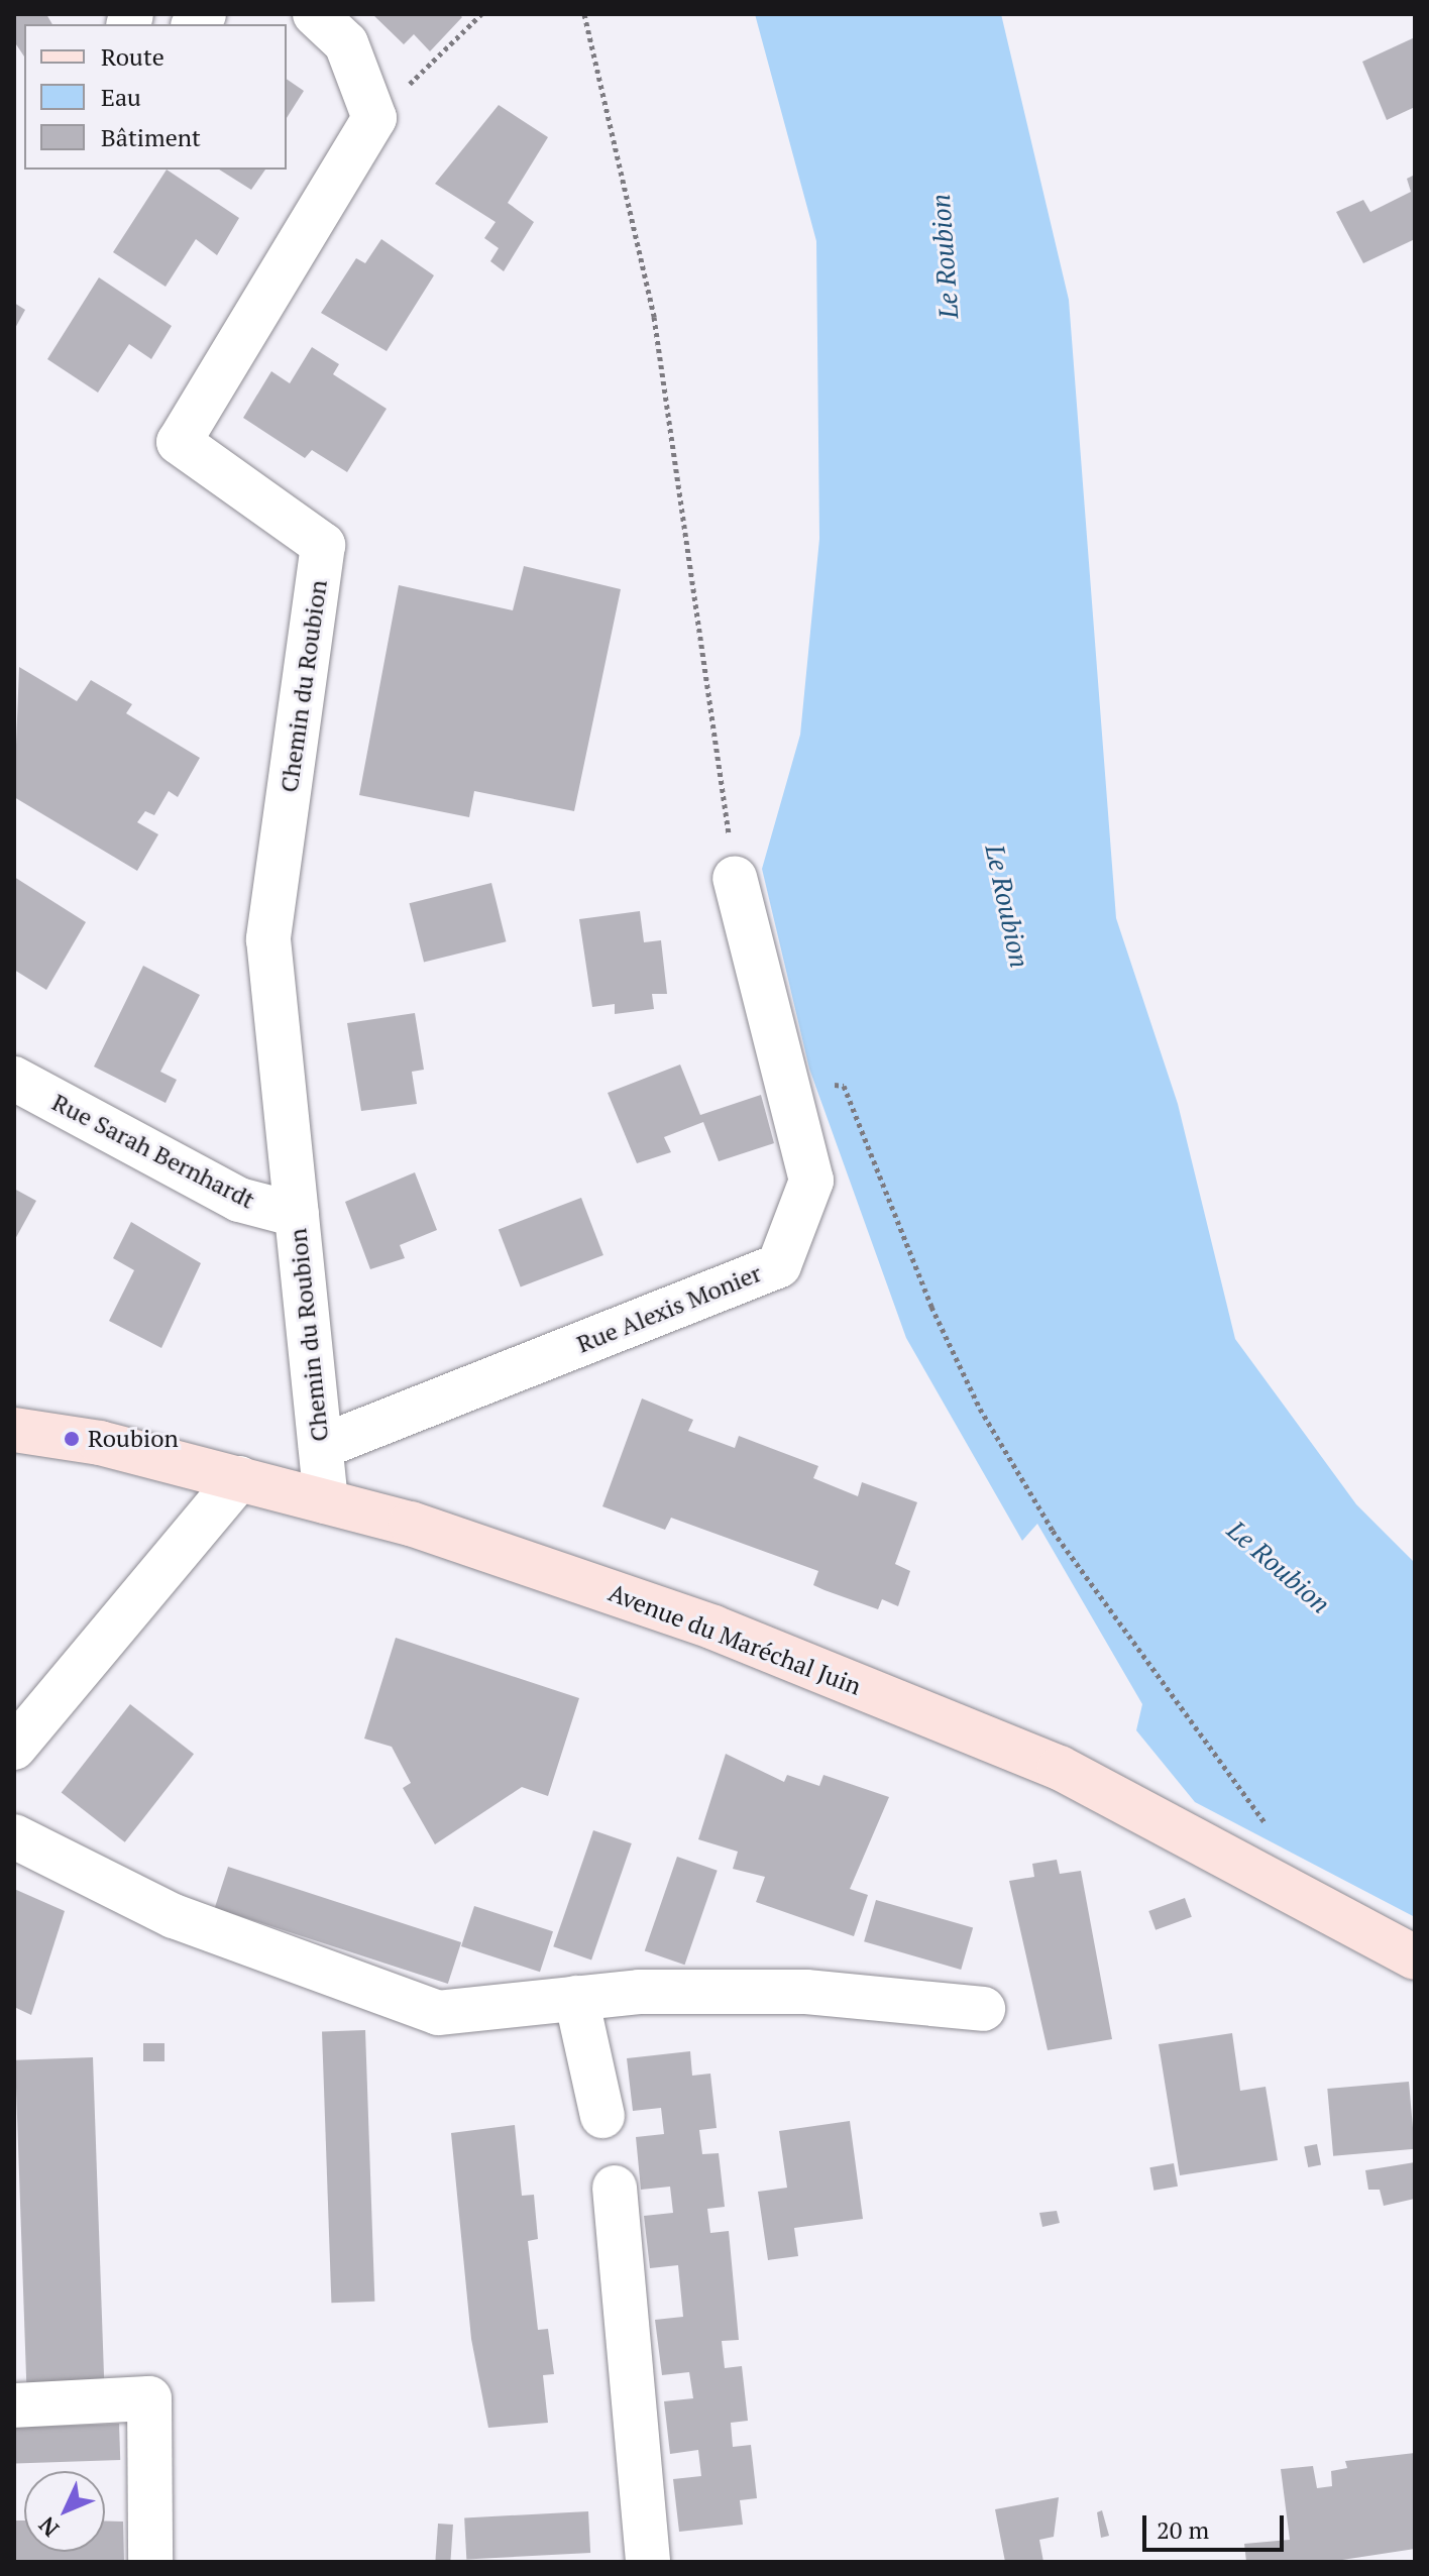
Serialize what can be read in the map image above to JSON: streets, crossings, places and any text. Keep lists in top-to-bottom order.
{
  "streets": {
    "main road": ["Avenue du Maréchal Juin"],
    "street": ["Chemin du Roubion", "Rue Sarah Bernhardt", "Rue Alexis Monier"]
  },
  "crossings": [
    ["Chemin du Roubion", "Rue Sarah Bernhardt"],
    ["Chemin du Roubion", "Rue Alexis Monier"],
    ["Chemin du Roubion", "Avenue du Maréchal Juin"]
  ],
  "water": ["Le Roubion"],
  "places": ["Roubion"],
  "legend": ["Route", "Eau", "Bâtiment"],
  "scale_bar": "20 m",
  "north": "bottom left"
}
